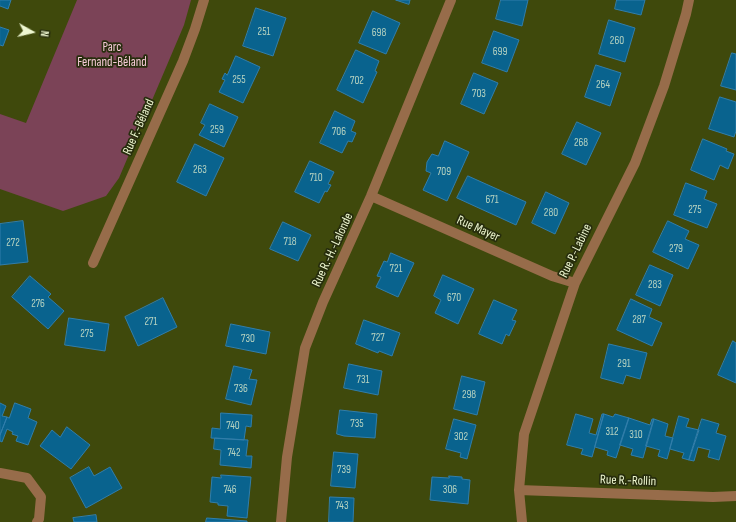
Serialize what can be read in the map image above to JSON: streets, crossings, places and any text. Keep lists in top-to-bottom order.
{
  "streets": {
    "street": [
      "Rue F.-Béland",
      "Rue Mayer",
      "Rue R.-H.-Lalonde",
      "Rue P.-Labine",
      "Rue R.-Rollin"
    ]
  },
  "crossings": [
    ["Rue Mayer", "Rue R.-H.-Lalonde"],
    ["Rue Mayer", "Rue P.-Labine"],
    ["Rue P.-Labine", "Rue R.-Rollin"]
  ],
  "parks": ["Parc Fernand-Béland"],
  "house_numbers": [
    "251",
    "698",
    "260",
    "699",
    "255",
    "702",
    "264",
    "703",
    "259",
    "706",
    "268",
    "263",
    "709",
    "710",
    "671",
    "275",
    "280",
    "718",
    "272",
    "279",
    "721",
    "283",
    "670",
    "276",
    "287",
    "271",
    "275",
    "727",
    "730",
    "291",
    "731",
    "736",
    "298",
    "735",
    "740",
    "312",
    "310",
    "302",
    "742",
    "739",
    "746",
    "306",
    "743"
  ],
  "north": "right"
}
